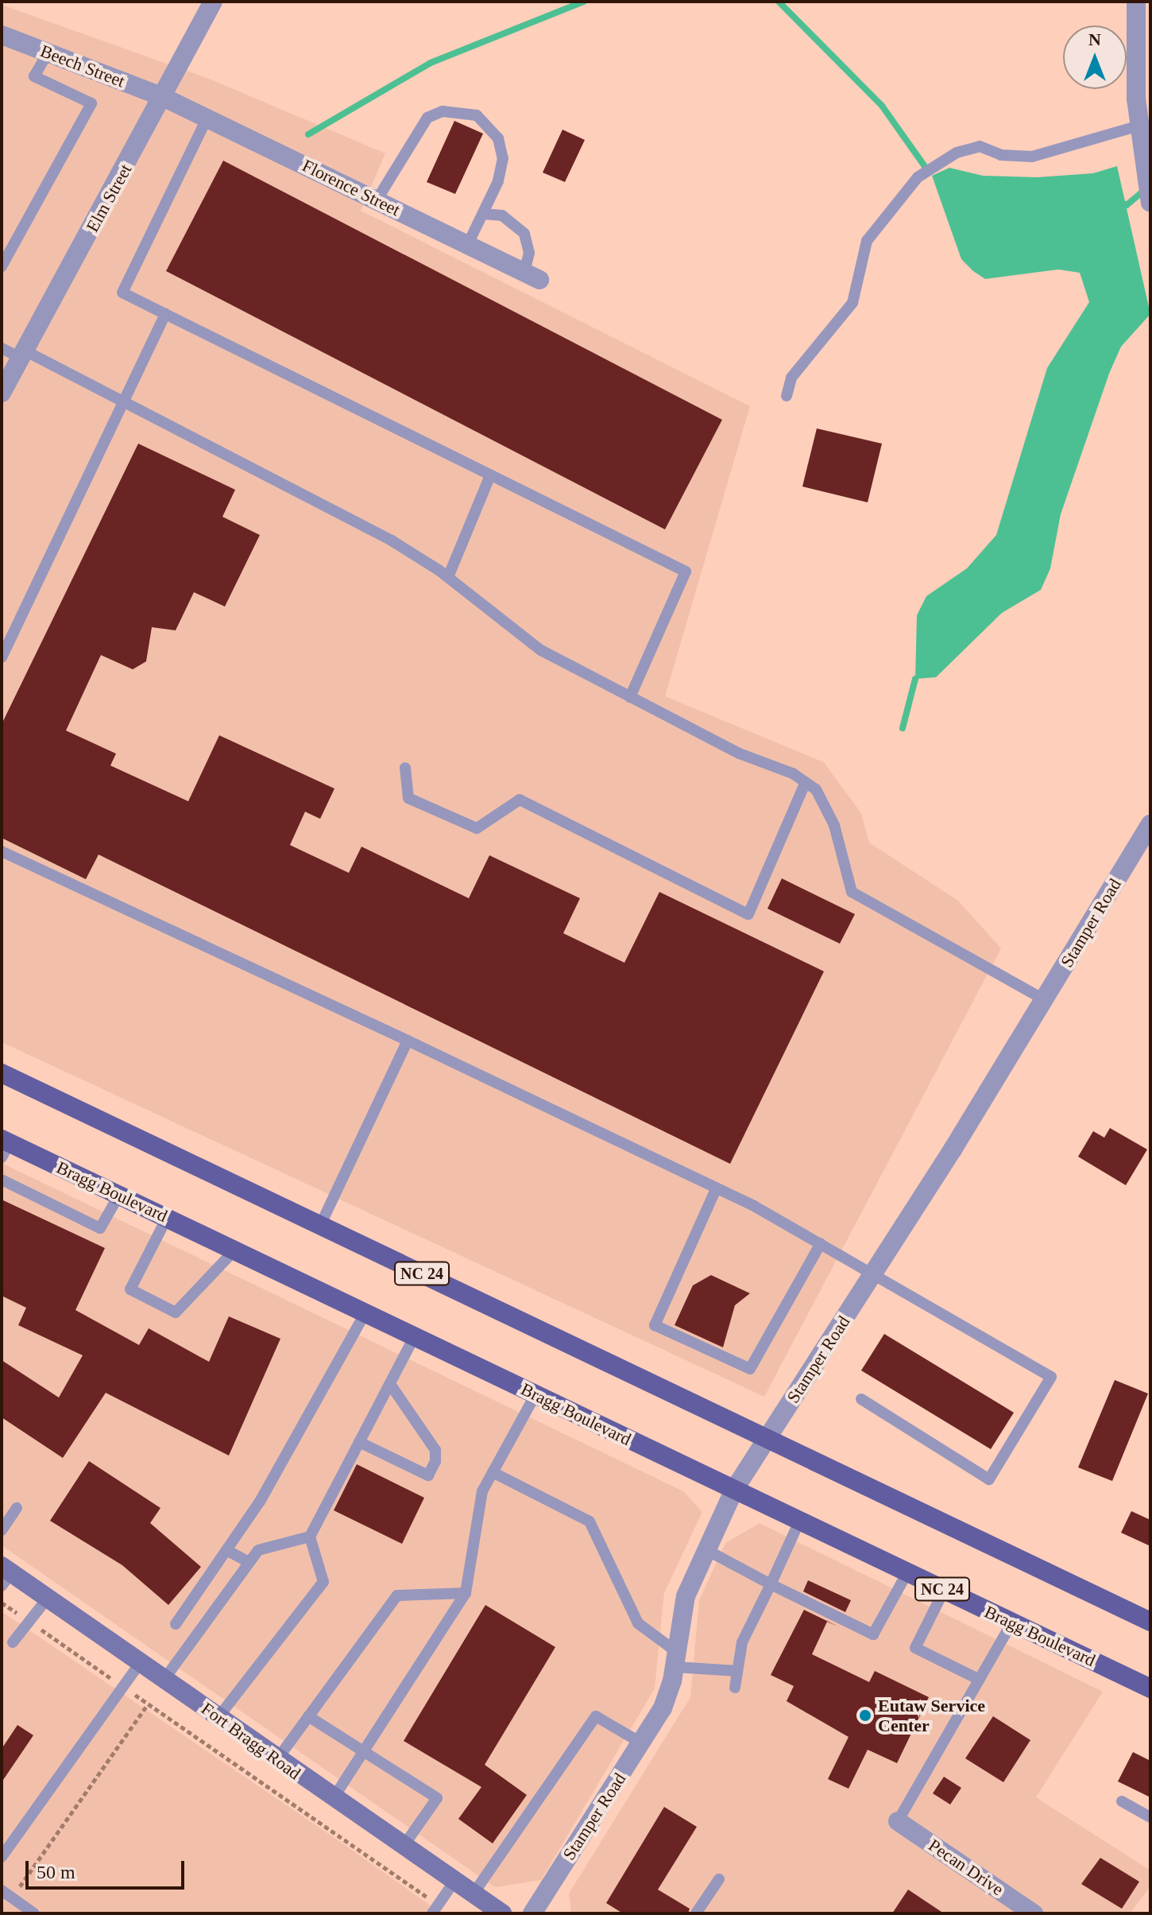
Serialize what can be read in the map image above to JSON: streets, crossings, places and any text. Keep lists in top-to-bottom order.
{
  "streets": {
    "main road": ["Bragg Boulevard", "NC 24", "Fort Bragg Road"],
    "street": [
      "Beech Street",
      "Florence Street",
      "Elm Street",
      "Stamper Road",
      "Pecan Drive"
    ]
  },
  "crossings": [
    ["Beech Street", "Florence Street"],
    ["Beech Street", "Elm Street"],
    ["Florence Street", "Elm Street"],
    ["Stamper Road", "Bragg Boulevard"],
    ["Stamper Road", "NC 24"]
  ],
  "places": ["Eutaw Service Center"],
  "scale_bar": "50 m",
  "north": "top"
}
